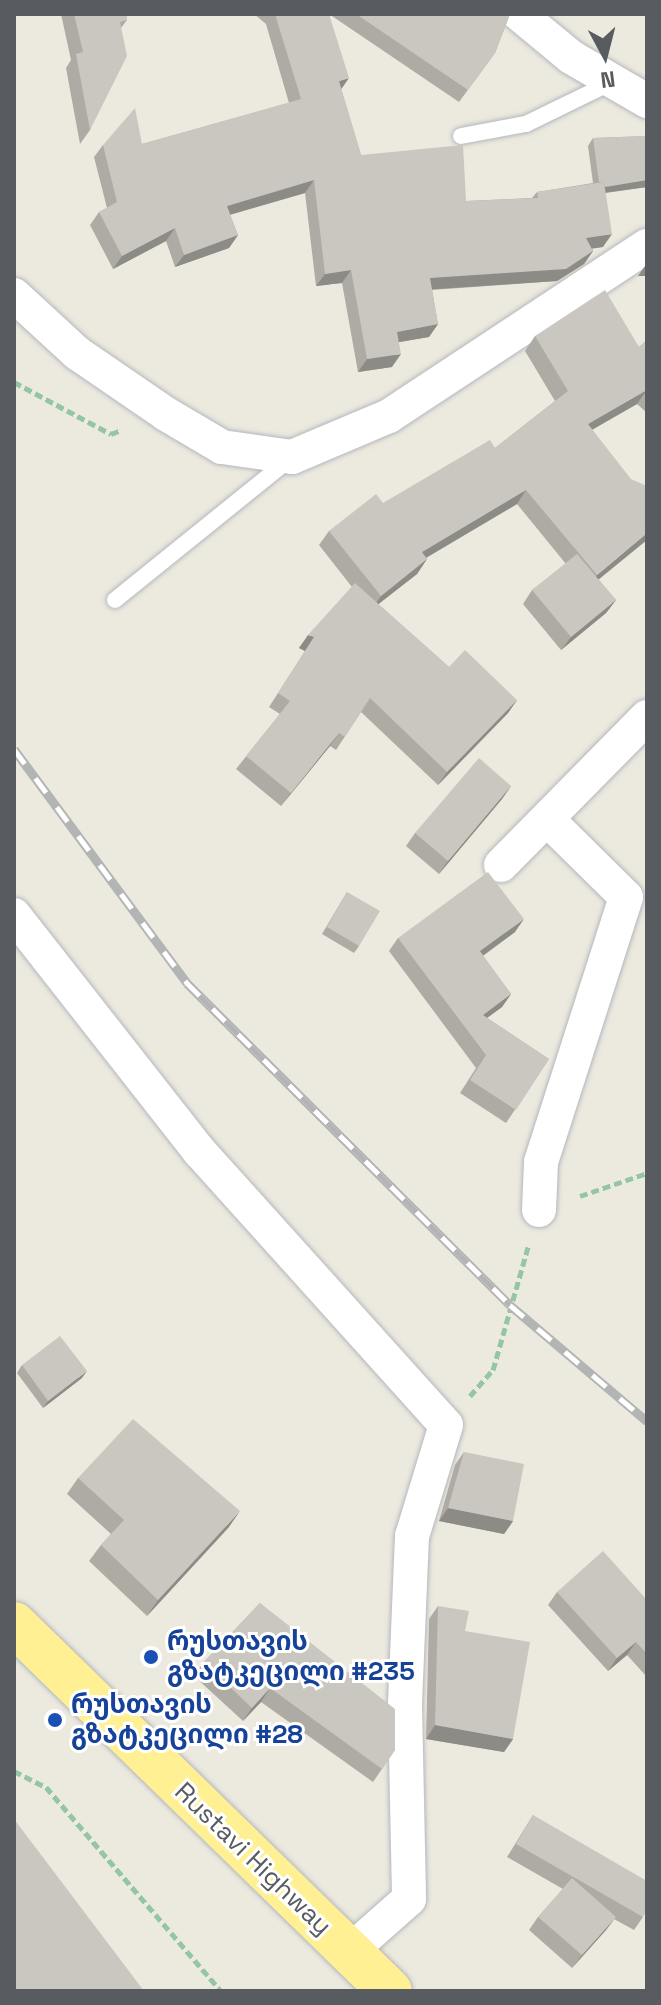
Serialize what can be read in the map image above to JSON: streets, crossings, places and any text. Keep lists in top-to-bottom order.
{
  "streets": {
    "highway": ["Rustavi Highway"]
  },
  "places": ["რუსთავის გზატკეცილი #235", "რუსთავის გზატკეცილი #28"],
  "north": "bottom"
}
